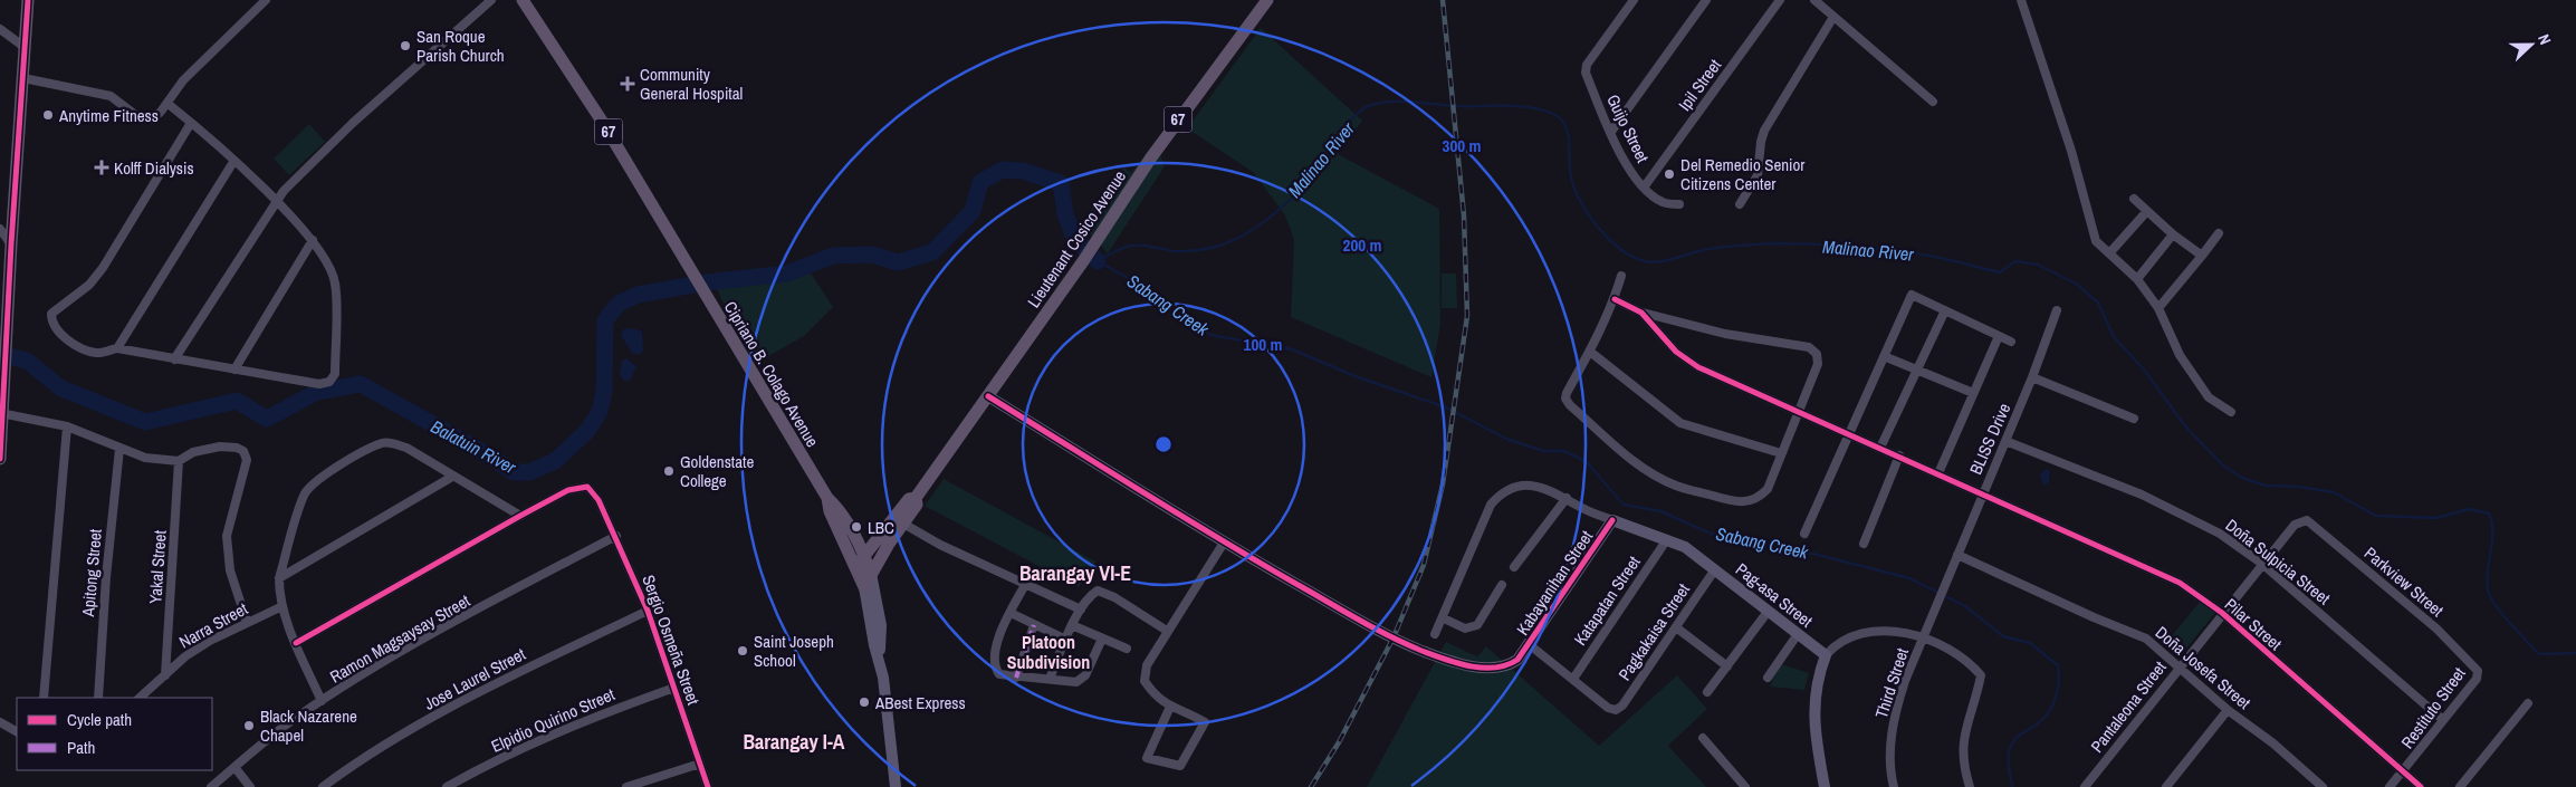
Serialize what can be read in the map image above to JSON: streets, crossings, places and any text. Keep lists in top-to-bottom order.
{
  "streets": {
    "main road": ["67", "Lieutenant Cosico Avenue", "Cipriano B. Colago Avenue"],
    "street": [
      "Ipil Street",
      "Guijo Street",
      "BLISS Drive",
      "Doña Sulpicia Street",
      "Yakal Street",
      "Apitong Street",
      "Parkview Street",
      "Kabayanihan Street",
      "Pag-asa Street",
      "Katapatan Street",
      "Pilar Street",
      "Narra Street",
      "Pagkakaisa Street",
      "Ramon Magsaysay Street",
      "Sergio Osmeña Street",
      "Doña Josefa Street",
      "Jose Laurel Street",
      "Third Street",
      "Pantaleona Street",
      "Restituto Street",
      "Elpidio Quirino Street"
    ]
  },
  "crossings": [
    ["Ipil Street", "Guijo Street"],
    ["Lieutenant Cosico Avenue", "Cipriano B. Colago Avenue"],
    ["BLISS Drive", "Doña Sulpicia Street"],
    ["BLISS Drive", "Pilar Street"],
    ["BLISS Drive", "Doña Josefa Street"],
    ["BLISS Drive", "Third Street"],
    ["Doña Sulpicia Street", "Pantaleona Street"],
    ["Doña Sulpicia Street", "Restituto Street"],
    ["Yakal Street", "Narra Street"],
    ["Parkview Street", "Pantaleona Street"],
    ["Parkview Street", "Restituto Street"],
    ["Kabayanihan Street", "Pag-asa Street"],
    ["Pag-asa Street", "Katapatan Street"],
    ["Pag-asa Street", "Pagkakaisa Street"],
    ["Katapatan Street", "Pagkakaisa Street"],
    ["Pilar Street", "Pantaleona Street"],
    ["Pilar Street", "Restituto Street"],
    ["Ramon Magsaysay Street", "Sergio Osmeña Street"],
    ["Sergio Osmeña Street", "Jose Laurel Street"],
    ["Sergio Osmeña Street", "Elpidio Quirino Street"],
    ["Doña Josefa Street", "Pantaleona Street"]
  ],
  "districts": ["Barangay VI-E", "Platoon Subdivision", "Barangay I-A"],
  "water": ["Malinao River", "Sabang Creek", "Balatuin River"],
  "places": {
    "other": [
      "San Roque Parish Church",
      "Anytime Fitness",
      "Del Remedio Senior Citizens Center",
      "Goldenstate College",
      "LBC",
      "Saint Joseph School",
      "ABest Express",
      "Black Nazarene Chapel"
    ],
    "health": ["Community General Hospital", "Kolff Dialysis"]
  },
  "legend": ["Cycle path", "Path"],
  "north": "right",
  "rings": ["300 m", "200 m", "100 m"]
}
